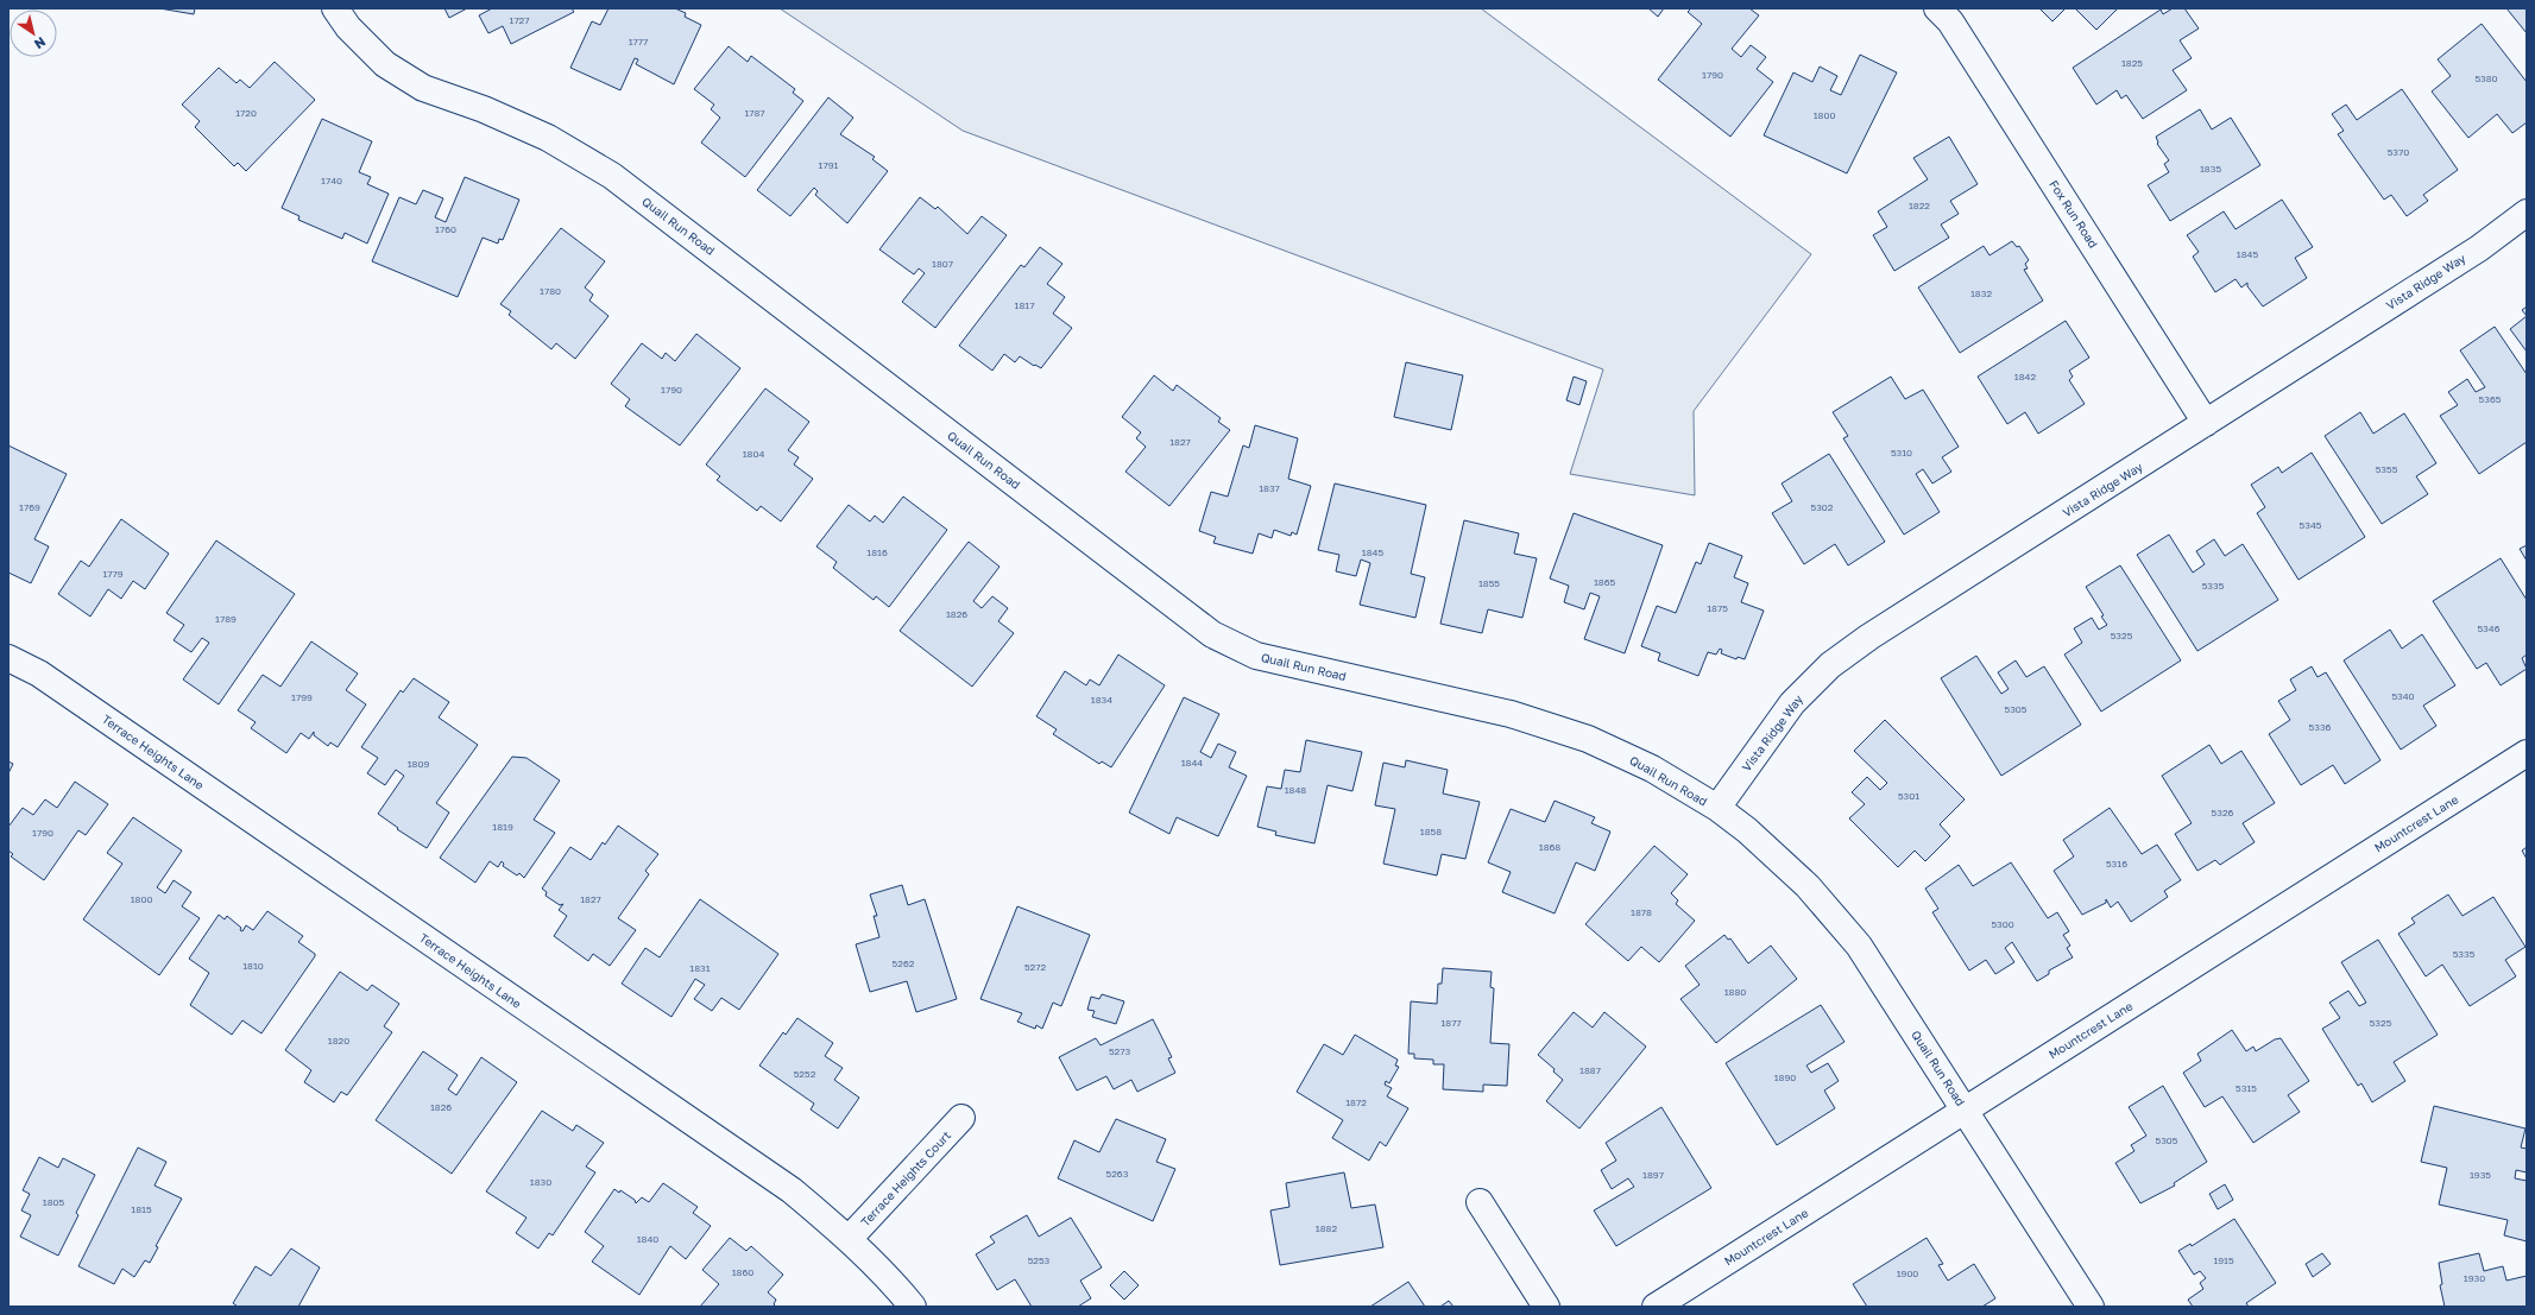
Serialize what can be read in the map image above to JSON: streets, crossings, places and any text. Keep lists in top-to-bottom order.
{
  "streets": {
    "street": [
      "Fox Run Road",
      "Quail Run Road",
      "Vista Ridge Way",
      "Terrace Heights Lane",
      "Mountcrest Lane",
      "Terrace Heights Court"
    ]
  },
  "crossings": [
    ["Fox Run Road", "Vista Ridge Way"],
    ["Quail Run Road", "Vista Ridge Way"],
    ["Quail Run Road", "Mountcrest Lane"],
    ["Terrace Heights Lane", "Terrace Heights Court"]
  ],
  "house_numbers": [
    "1727",
    "1777",
    "1825",
    "1790",
    "5380",
    "1720",
    "1787",
    "1800",
    "5370",
    "1791",
    "1835",
    "1740",
    "1822",
    "1760",
    "1845",
    "1807",
    "1780",
    "1832",
    "1817",
    "1842",
    "1790",
    "5365",
    "1827",
    "5310",
    "1804",
    "5355",
    "1837",
    "1769",
    "5302",
    "5345",
    "1816",
    "1845",
    "1779",
    "1865",
    "1855",
    "5335",
    "1875",
    "1826",
    "1789",
    "5346",
    "5325",
    "5340",
    "1799",
    "1834",
    "5305",
    "5336",
    "1844",
    "1809",
    "1848",
    "5301",
    "5326",
    "1819",
    "1858",
    "1790",
    "1868",
    "5316",
    "1800",
    "1827",
    "1878",
    "5300",
    "5335",
    "5262",
    "1810",
    "5272",
    "1831",
    "1880",
    "1877",
    "5325",
    "1820",
    "5273",
    "1887",
    "5252",
    "1890",
    "5315",
    "1872",
    "1826",
    "5305",
    "5263",
    "1897",
    "1935",
    "1830",
    "1805",
    "1815",
    "1882",
    "1840",
    "5253",
    "1915",
    "1860",
    "1900",
    "1930"
  ],
  "north": "bottom right"
}
